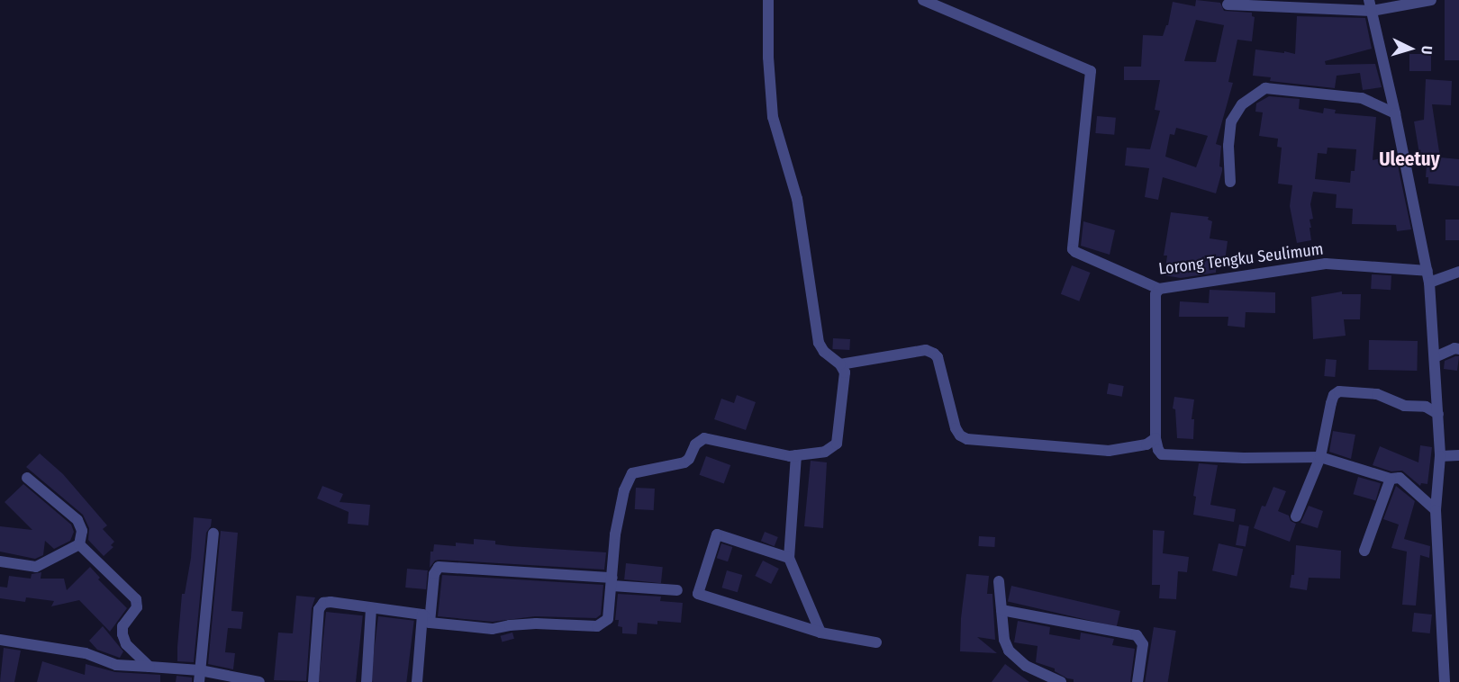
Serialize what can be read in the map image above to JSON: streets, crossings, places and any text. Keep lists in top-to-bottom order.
{
  "streets": {
    "street": ["Lorong Tengku Seulimum"]
  },
  "districts": ["Uleetuy"],
  "north": "right"
}
